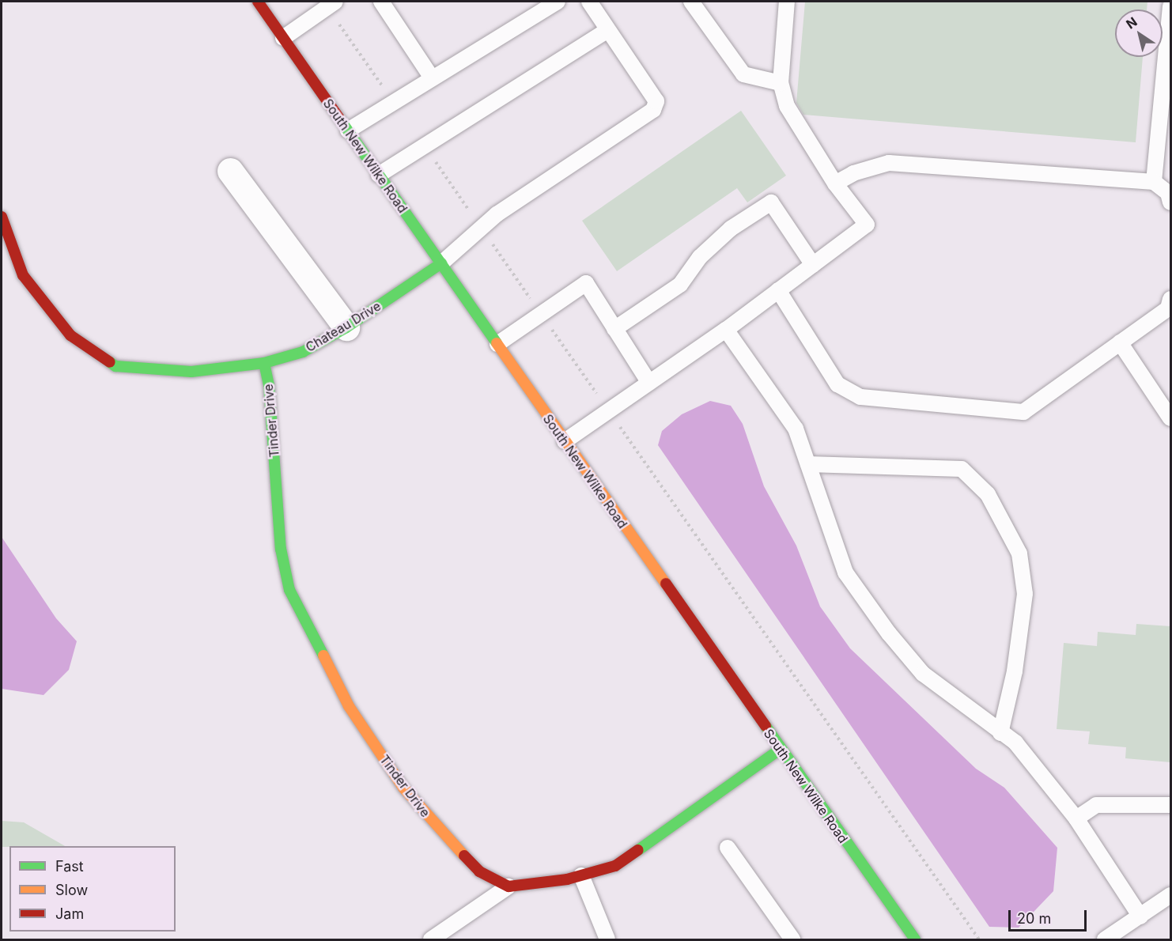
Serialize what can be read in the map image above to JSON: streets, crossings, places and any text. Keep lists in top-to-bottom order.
{
  "streets": {
    "street": ["South New Wilke Road", "Chateau Drive", "Tinder Drive"]
  },
  "crossings": [
    ["South New Wilke Road", "Chateau Drive"],
    ["Chateau Drive", "Tinder Drive"]
  ],
  "legend": ["Fast", "Slow", "Jam"],
  "scale_bar": "20 m",
  "north": "top left"
}
